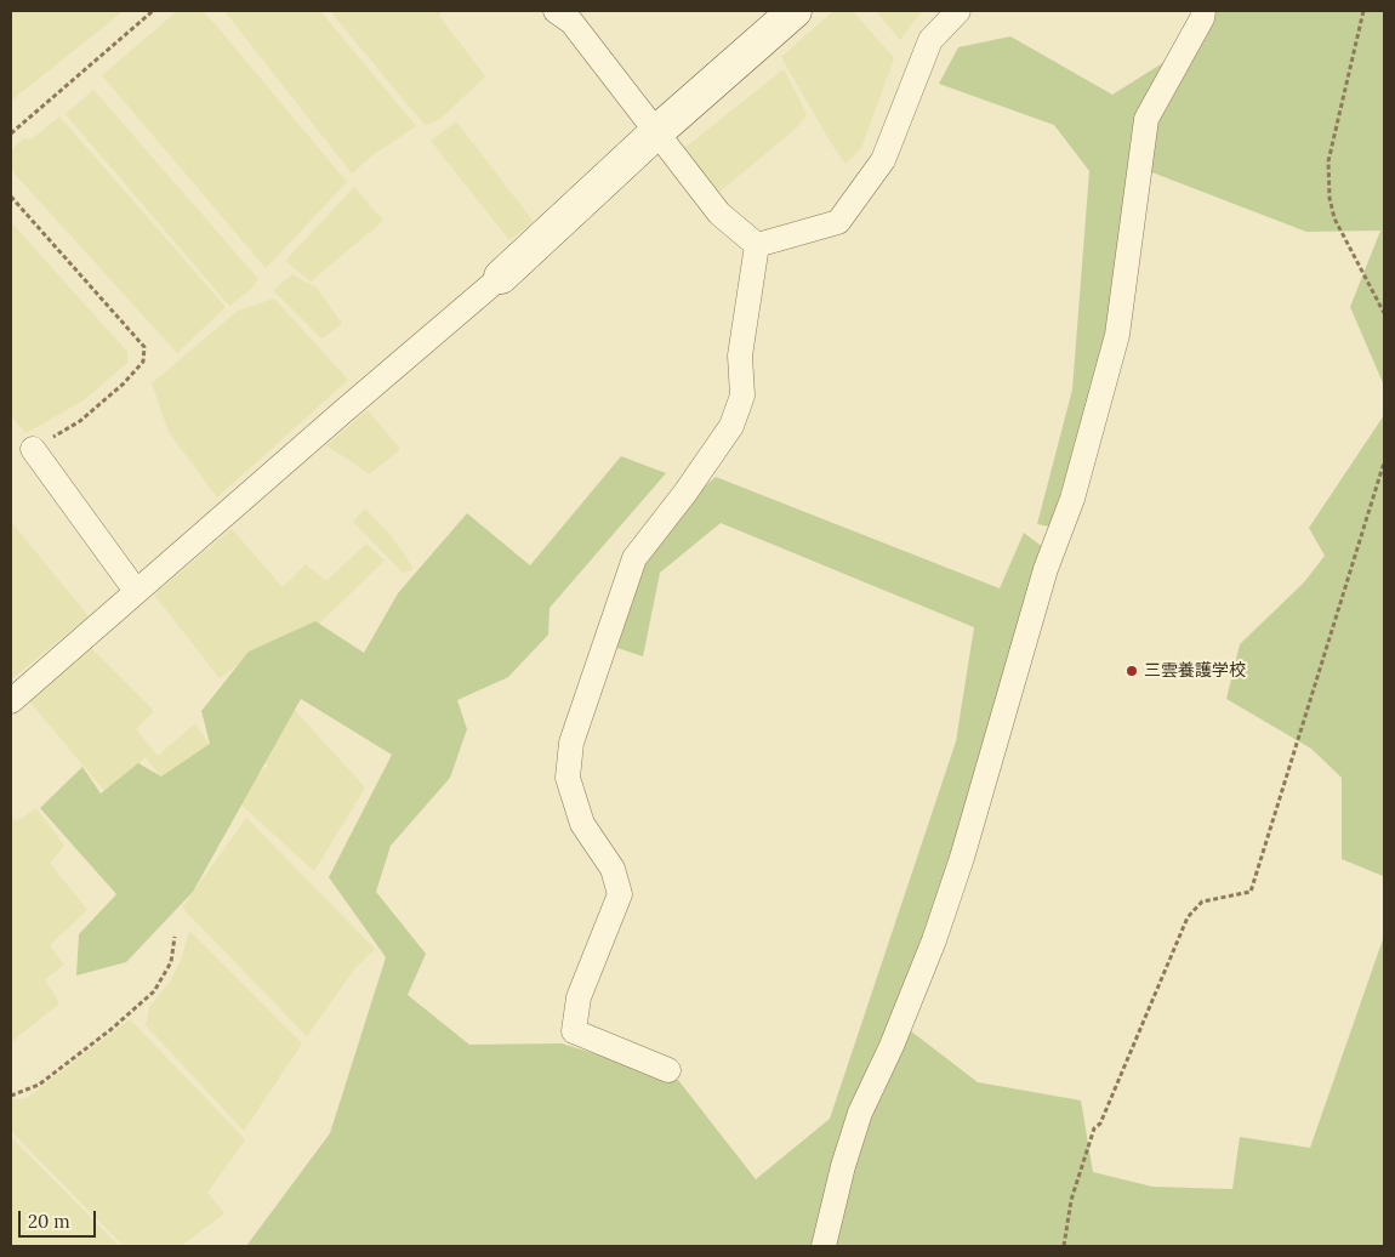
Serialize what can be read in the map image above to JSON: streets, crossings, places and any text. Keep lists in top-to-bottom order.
{
  "places": ["三雲養護学校"],
  "scale_bar": "20 m"
}
